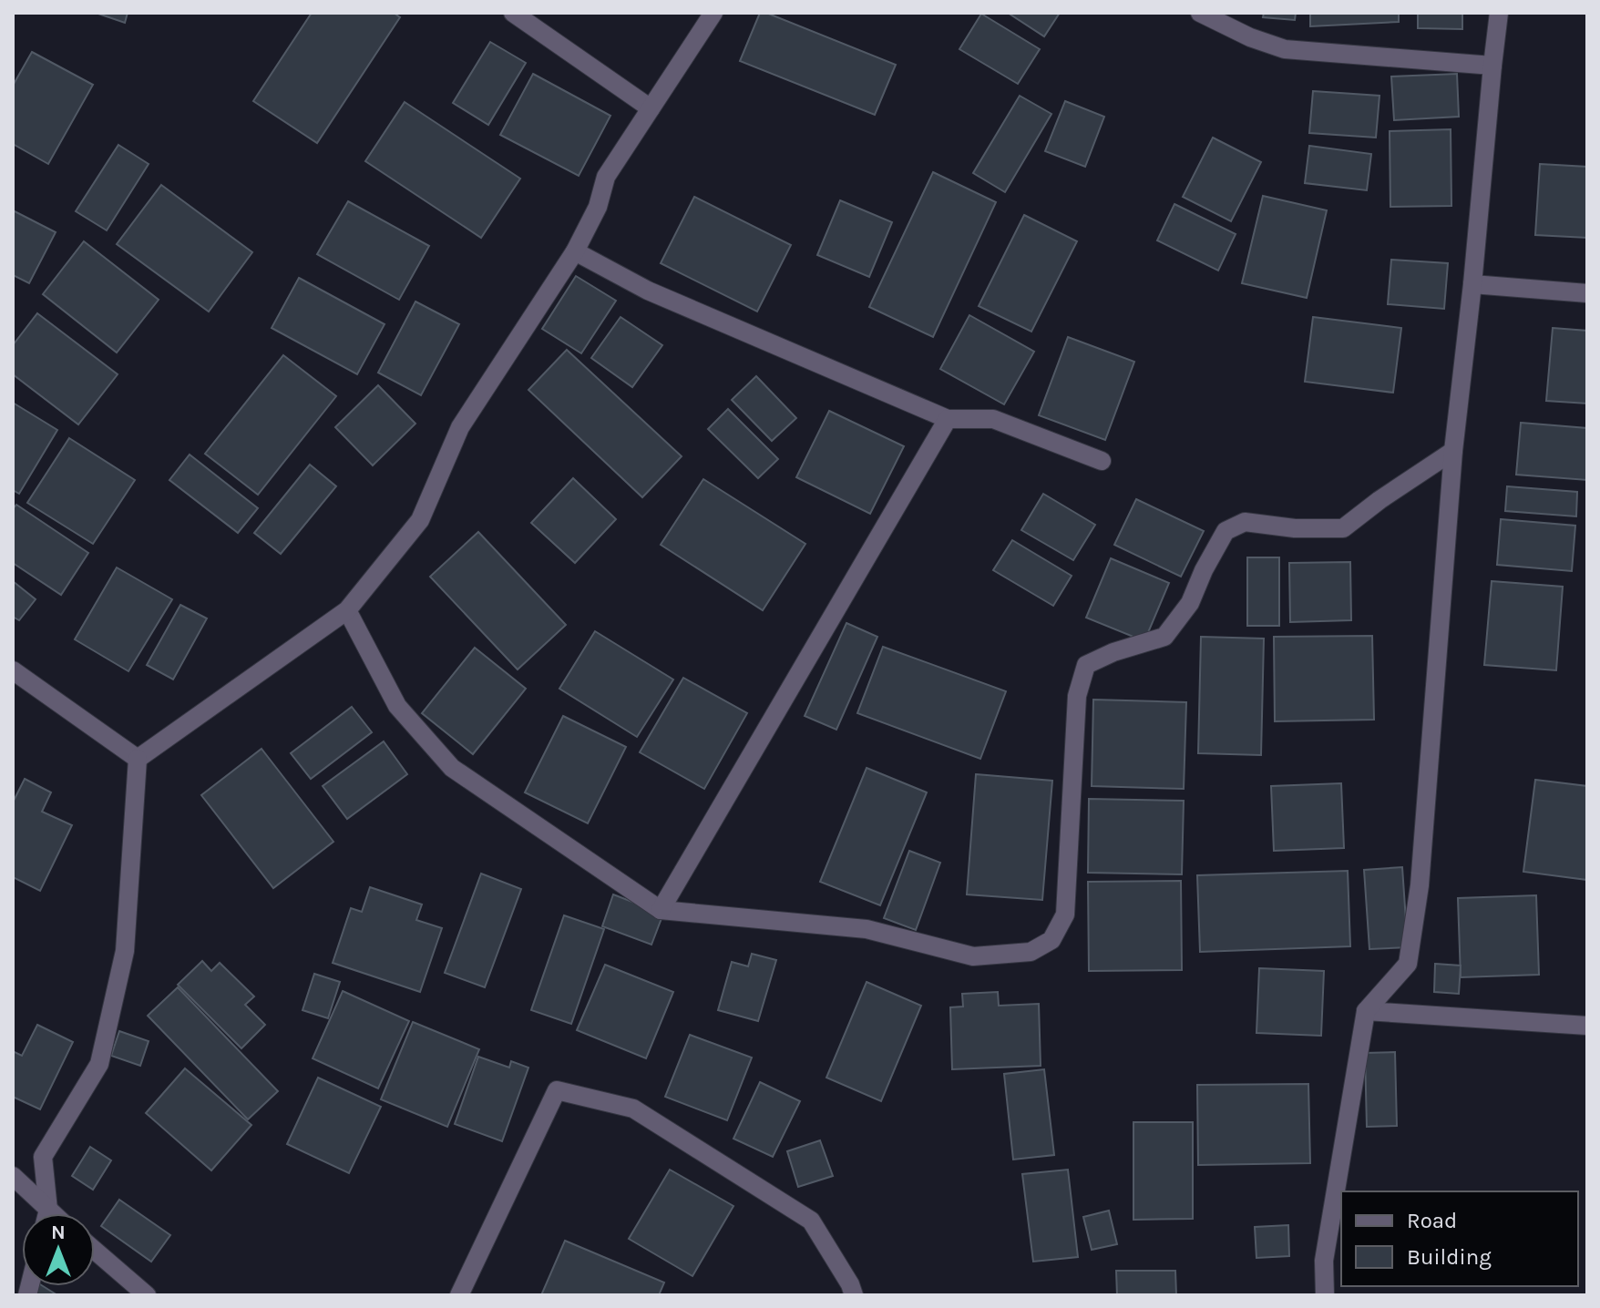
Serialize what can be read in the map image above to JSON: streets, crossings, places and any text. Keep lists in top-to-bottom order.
{
  "legend": ["Road", "Building"],
  "north": "top"
}
